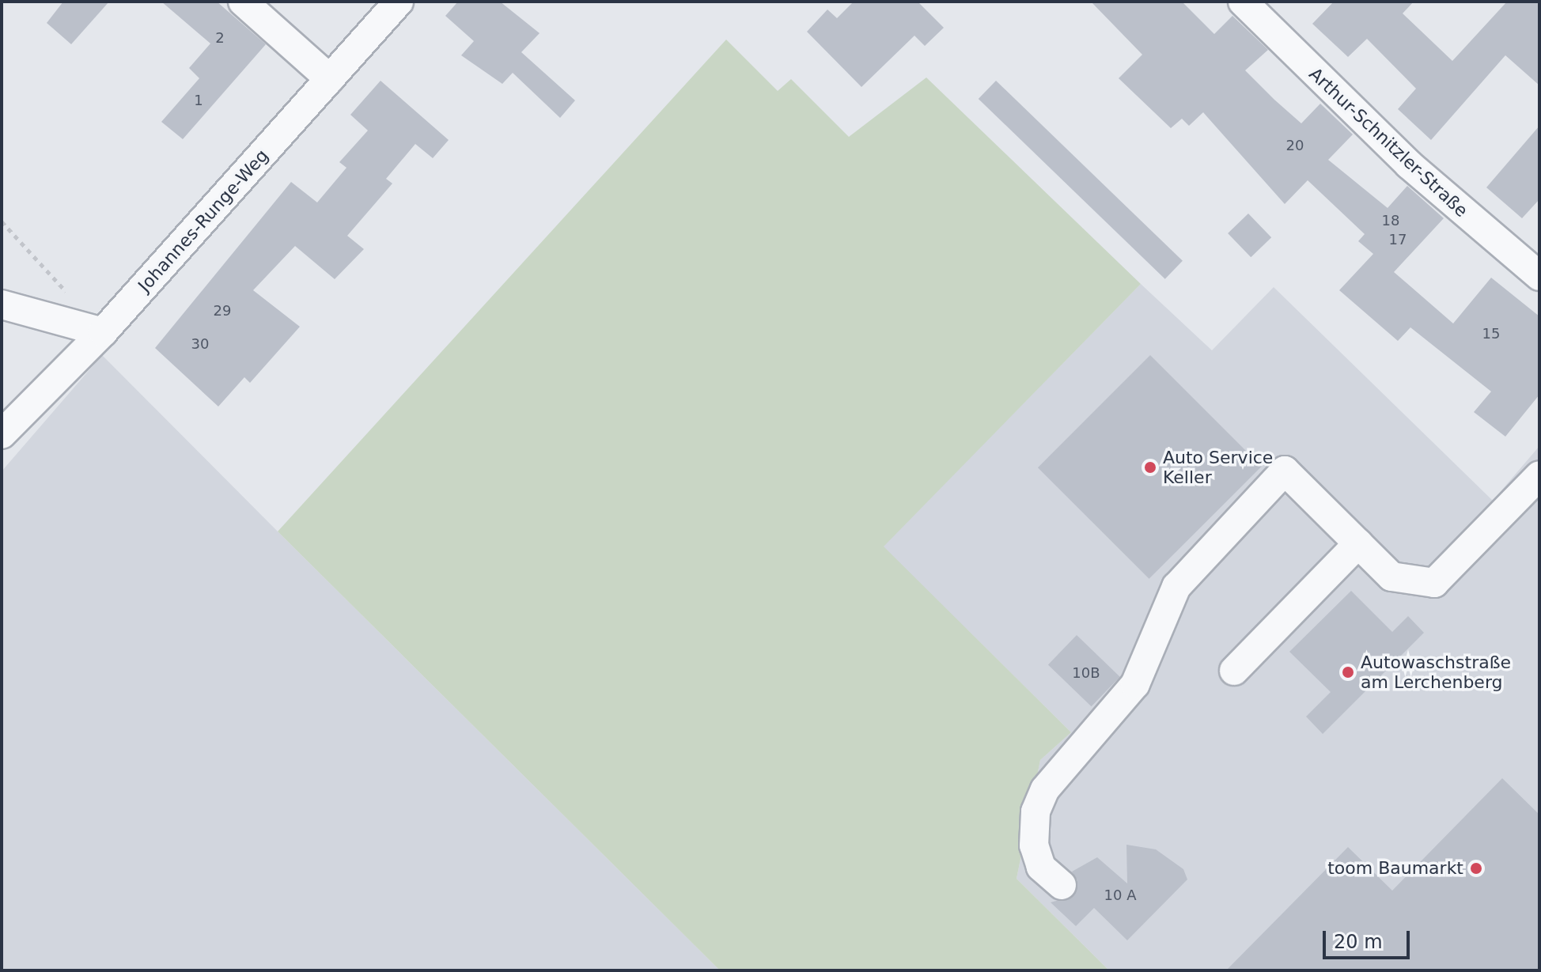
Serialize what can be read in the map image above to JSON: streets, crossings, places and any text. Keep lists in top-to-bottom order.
{
  "streets": {
    "street": ["Arthur-Schnitzler-Straße", "Johannes-Runge-Weg"]
  },
  "places": ["Auto Service Keller", "Autowaschstraße am Lerchenberg", "toom Baumarkt"],
  "house_numbers": [
    "2",
    "1",
    "20",
    "18",
    "17",
    "29",
    "15",
    "30",
    "10B",
    "10 A"
  ],
  "scale_bar": "20 m"
}
